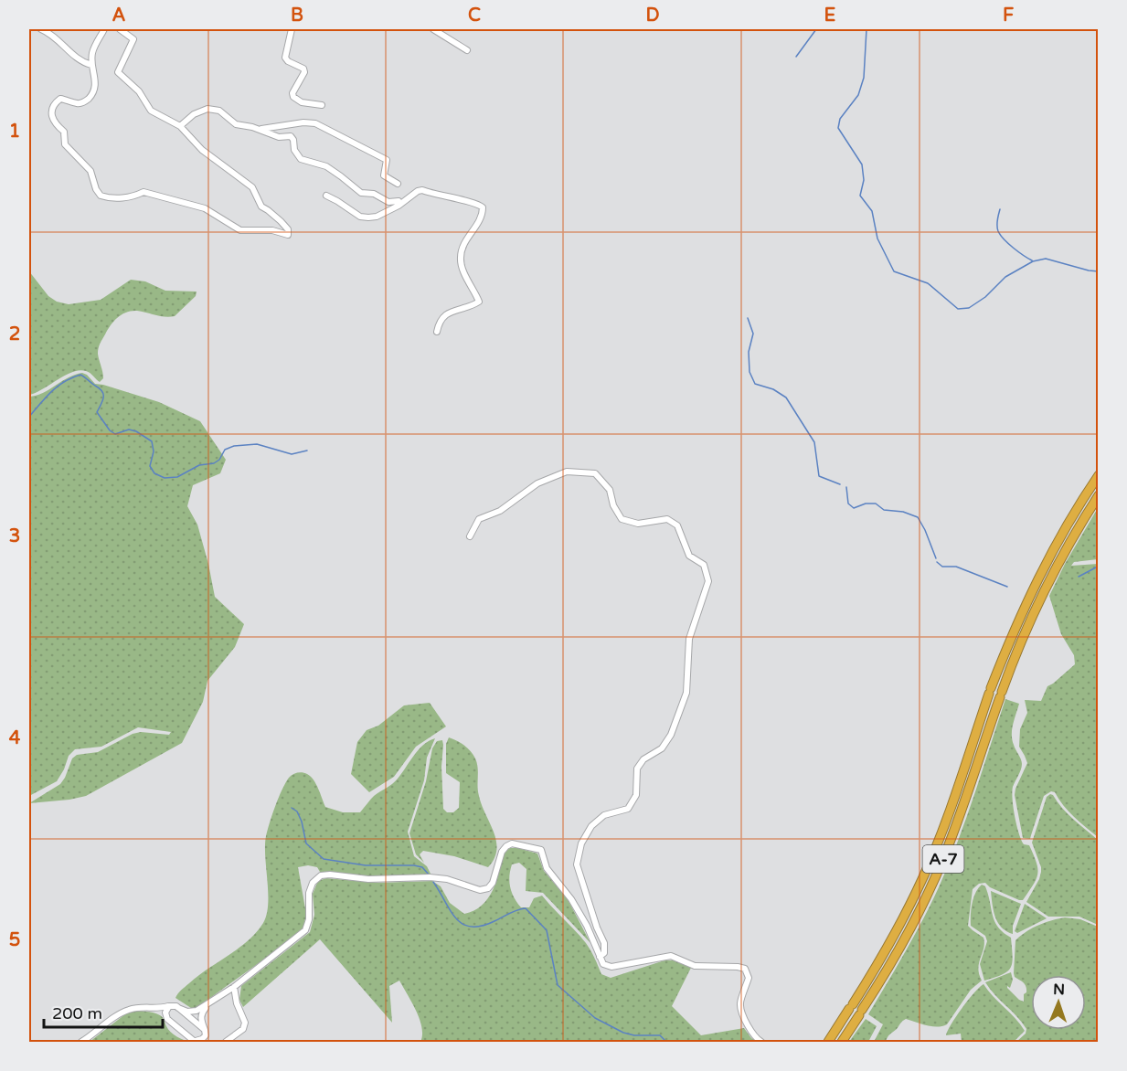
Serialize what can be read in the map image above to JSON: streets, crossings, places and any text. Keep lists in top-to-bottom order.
{
  "streets": {
    "highway": ["A-7"]
  },
  "scale_bar": "200 m",
  "north": "top",
  "grid": {
    "columns": [
      "A",
      "B",
      "C",
      "D",
      "E",
      "F"
    ],
    "rows": [
      "1",
      "2",
      "3",
      "4",
      "5"
    ]
  }
}
